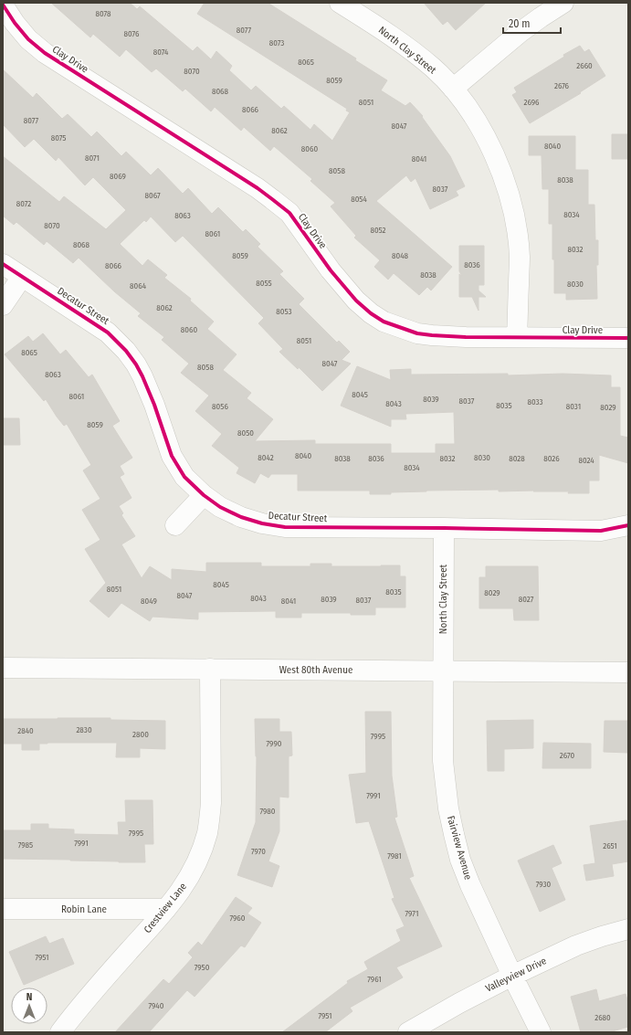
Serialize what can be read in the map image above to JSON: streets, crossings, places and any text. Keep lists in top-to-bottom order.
{
  "streets": {
    "street": [
      "North Clay Street",
      "Clay Drive",
      "Decatur Street",
      "West 80th Avenue",
      "Fairview Avenue",
      "Crestview Lane",
      "Robin Lane",
      "Valleyview Drive"
    ]
  },
  "crossings": [
    ["North Clay Street", "Clay Drive"],
    ["North Clay Street", "Decatur Street"],
    ["North Clay Street", "West 80th Avenue"],
    ["North Clay Street", "Fairview Avenue"],
    ["West 80th Avenue", "Fairview Avenue"],
    ["West 80th Avenue", "Crestview Lane"],
    ["Fairview Avenue", "Valleyview Drive"],
    ["Crestview Lane", "Robin Lane"]
  ],
  "house_numbers": [
    "8078",
    "8077",
    "8076",
    "8073",
    "8074",
    "8065",
    "2660",
    "8070",
    "8059",
    "2676",
    "8068",
    "8051",
    "2696",
    "8066",
    "8077",
    "8047",
    "8062",
    "8075",
    "8040",
    "8060",
    "8071",
    "8041",
    "8058",
    "8069",
    "8038",
    "8037",
    "8067",
    "8054",
    "8072",
    "8034",
    "8063",
    "8070",
    "8052",
    "8061",
    "8068",
    "8032",
    "8059",
    "8048",
    "8036",
    "8066",
    "8038",
    "8055",
    "8030",
    "8064",
    "8062",
    "8053",
    "8060",
    "8051",
    "8065",
    "8047",
    "8058",
    "8063",
    "8045",
    "8061",
    "8039",
    "8037",
    "8033",
    "8043",
    "8035",
    "8056",
    "8031",
    "8029",
    "8059",
    "8050",
    "8040",
    "8042",
    "8030",
    "8038",
    "8036",
    "8032",
    "8028",
    "8026",
    "8024",
    "8034",
    "8045",
    "8051",
    "8035",
    "8029",
    "8047",
    "8043",
    "8039",
    "8027",
    "8037",
    "8049",
    "8041",
    "2830",
    "2840",
    "2800",
    "7995",
    "7990",
    "2670",
    "7991",
    "7980",
    "7995",
    "7991",
    "7985",
    "2651",
    "7970",
    "7981",
    "7930",
    "7971",
    "7960",
    "7951",
    "7950",
    "7961",
    "7940",
    "7951",
    "2680"
  ],
  "scale_bar": "20 m",
  "north": "top"
}
